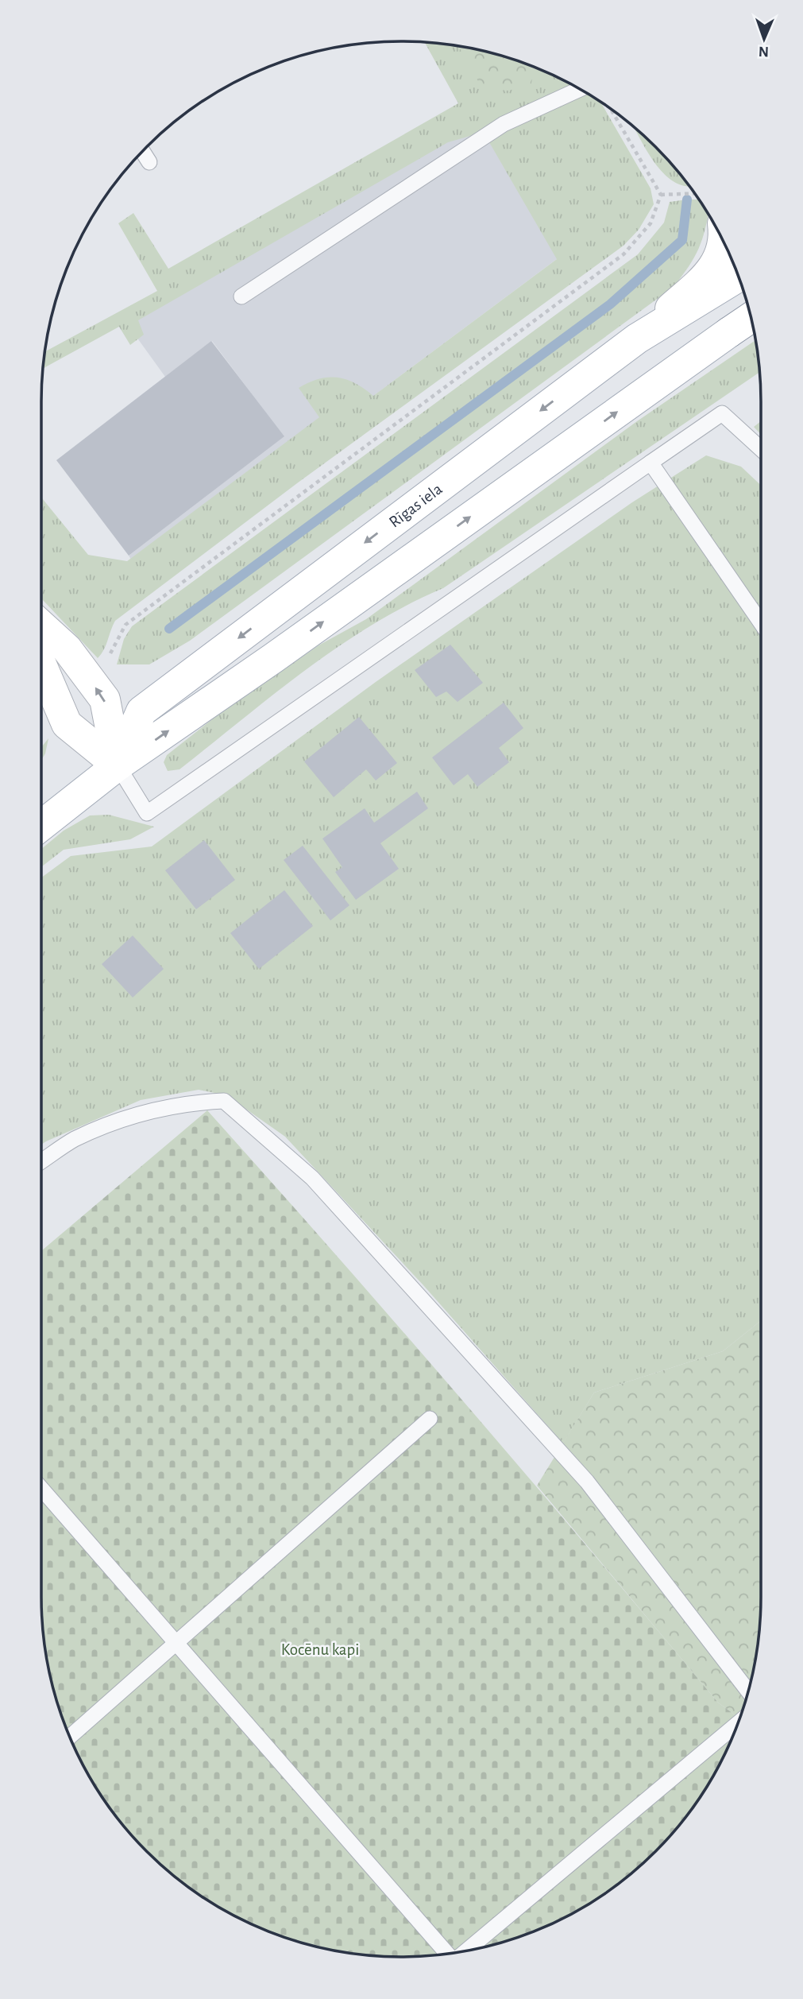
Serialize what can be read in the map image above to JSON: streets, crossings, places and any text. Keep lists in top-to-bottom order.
{
  "streets": {
    "main road": ["Rīgas iela"]
  },
  "parks": ["Kocēnu kapi"],
  "north": "bottom"
}
